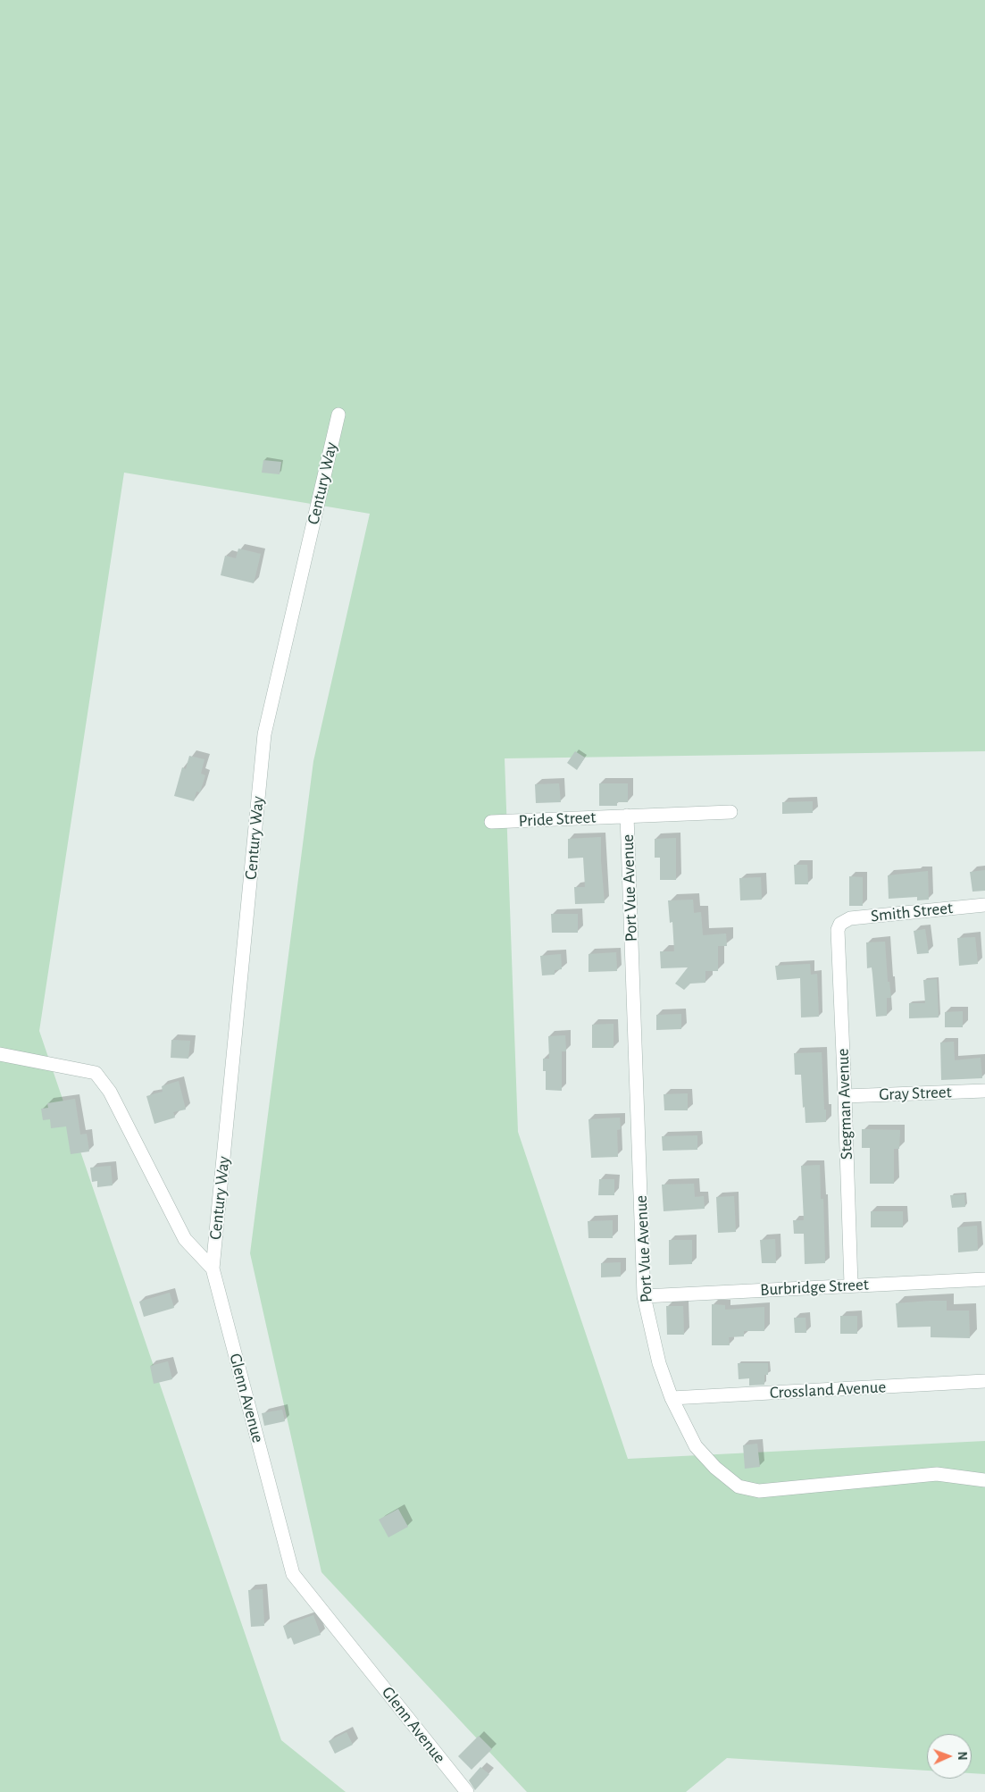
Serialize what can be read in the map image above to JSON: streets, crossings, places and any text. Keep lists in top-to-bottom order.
{
  "streets": {
    "street": [
      "Century Way",
      "Pride Street",
      "Port Vue Avenue",
      "Smith Street",
      "Gray Street",
      "Stegman Avenue",
      "Burbridge Street",
      "Crossland Avenue",
      "Glenn Avenue"
    ]
  },
  "crossings": [
    ["Century Way", "Glenn Avenue"],
    ["Pride Street", "Port Vue Avenue"],
    ["Port Vue Avenue", "Burbridge Street"],
    ["Port Vue Avenue", "Crossland Avenue"],
    ["Smith Street", "Stegman Avenue"],
    ["Gray Street", "Stegman Avenue"],
    ["Stegman Avenue", "Burbridge Street"]
  ],
  "north": "right"
}
